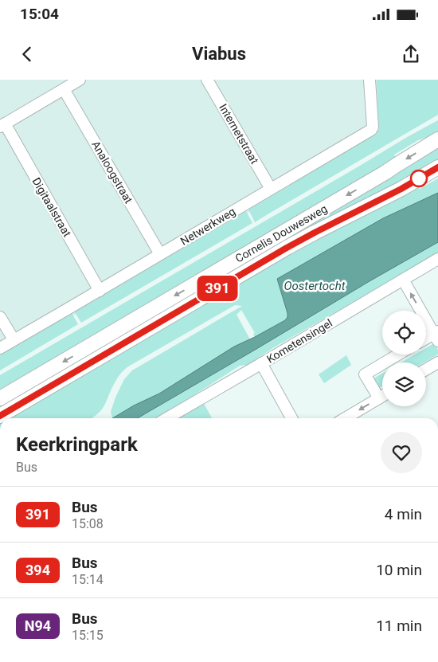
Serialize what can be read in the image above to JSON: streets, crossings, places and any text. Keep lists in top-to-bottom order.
{
  "streets": {
    "main road": ["Cornelis Douwesweg"],
    "street": [
      "Internetstraat",
      "Analoogstraat",
      "Digitaalstraat",
      "Netwerkweg",
      "Kometensingel"
    ]
  },
  "crossings": [
    ["Internetstraat", "Netwerkweg"],
    ["Analoogstraat", "Netwerkweg"],
    ["Digitaalstraat", "Netwerkweg"]
  ],
  "water": ["Oostertocht"],
  "lines": ["bus line 391"],
  "page": {
    "status": "15:04",
    "header": "Viabus",
    "on_map": "391",
    "heading": ["Keerkringpark", "Bus"],
    "list": [
      {
        "mark": "391",
        "name": "Bus",
        "note": "15:08",
        "value": "4 min"
      },
      {
        "mark": "394",
        "name": "Bus",
        "note": "15:14",
        "value": "10 min"
      },
      {
        "mark": "N94",
        "name": "Bus",
        "note": "15:15",
        "value": "11 min"
      }
    ]
  }
}
